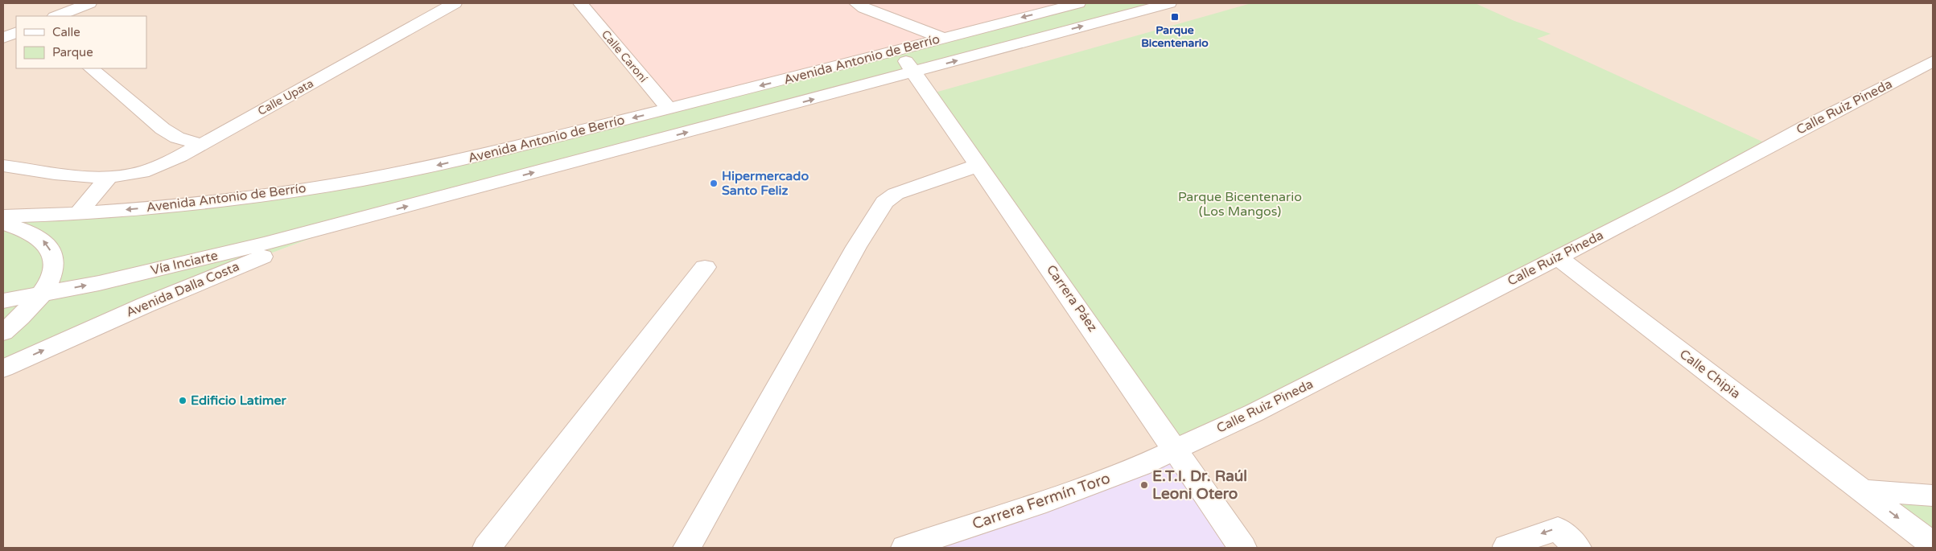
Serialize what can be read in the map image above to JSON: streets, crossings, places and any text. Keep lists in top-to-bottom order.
{
  "streets": {
    "street": [
      "Calle Caroní",
      "Avenida Antonio de Berrío",
      "Calle Upata",
      "Calle Ruiz Pineda",
      "Vía Inciarte",
      "Avenida Dalla Costa",
      "Carrera Páez",
      "Calle Chipia",
      "Carrera Fermín Toro"
    ]
  },
  "crossings": [
    ["Calle Caroní", "Avenida Antonio de Berrío"],
    ["Avenida Antonio de Berrío", "Vía Inciarte"],
    ["Avenida Antonio de Berrío", "Avenida Dalla Costa"],
    ["Avenida Antonio de Berrío", "Carrera Páez"],
    ["Calle Ruiz Pineda", "Carrera Páez"],
    ["Calle Ruiz Pineda", "Calle Chipia"],
    ["Calle Ruiz Pineda", "Carrera Fermín Toro"],
    ["Vía Inciarte", "Avenida Dalla Costa"],
    ["Carrera Páez", "Carrera Fermín Toro"]
  ],
  "one_way": ["Vía Inciarte", "Avenida Dalla Costa"],
  "parks": ["Parque Bicentenario (Los Mangos)"],
  "places": {
    "transit": ["Parque Bicentenario"],
    "other": ["Hipermercado Santo Feliz", "Edificio Latimer", "E.T.I. Dr. Raúl Leoni Otero"]
  },
  "legend": ["Calle", "Parque"]
}
